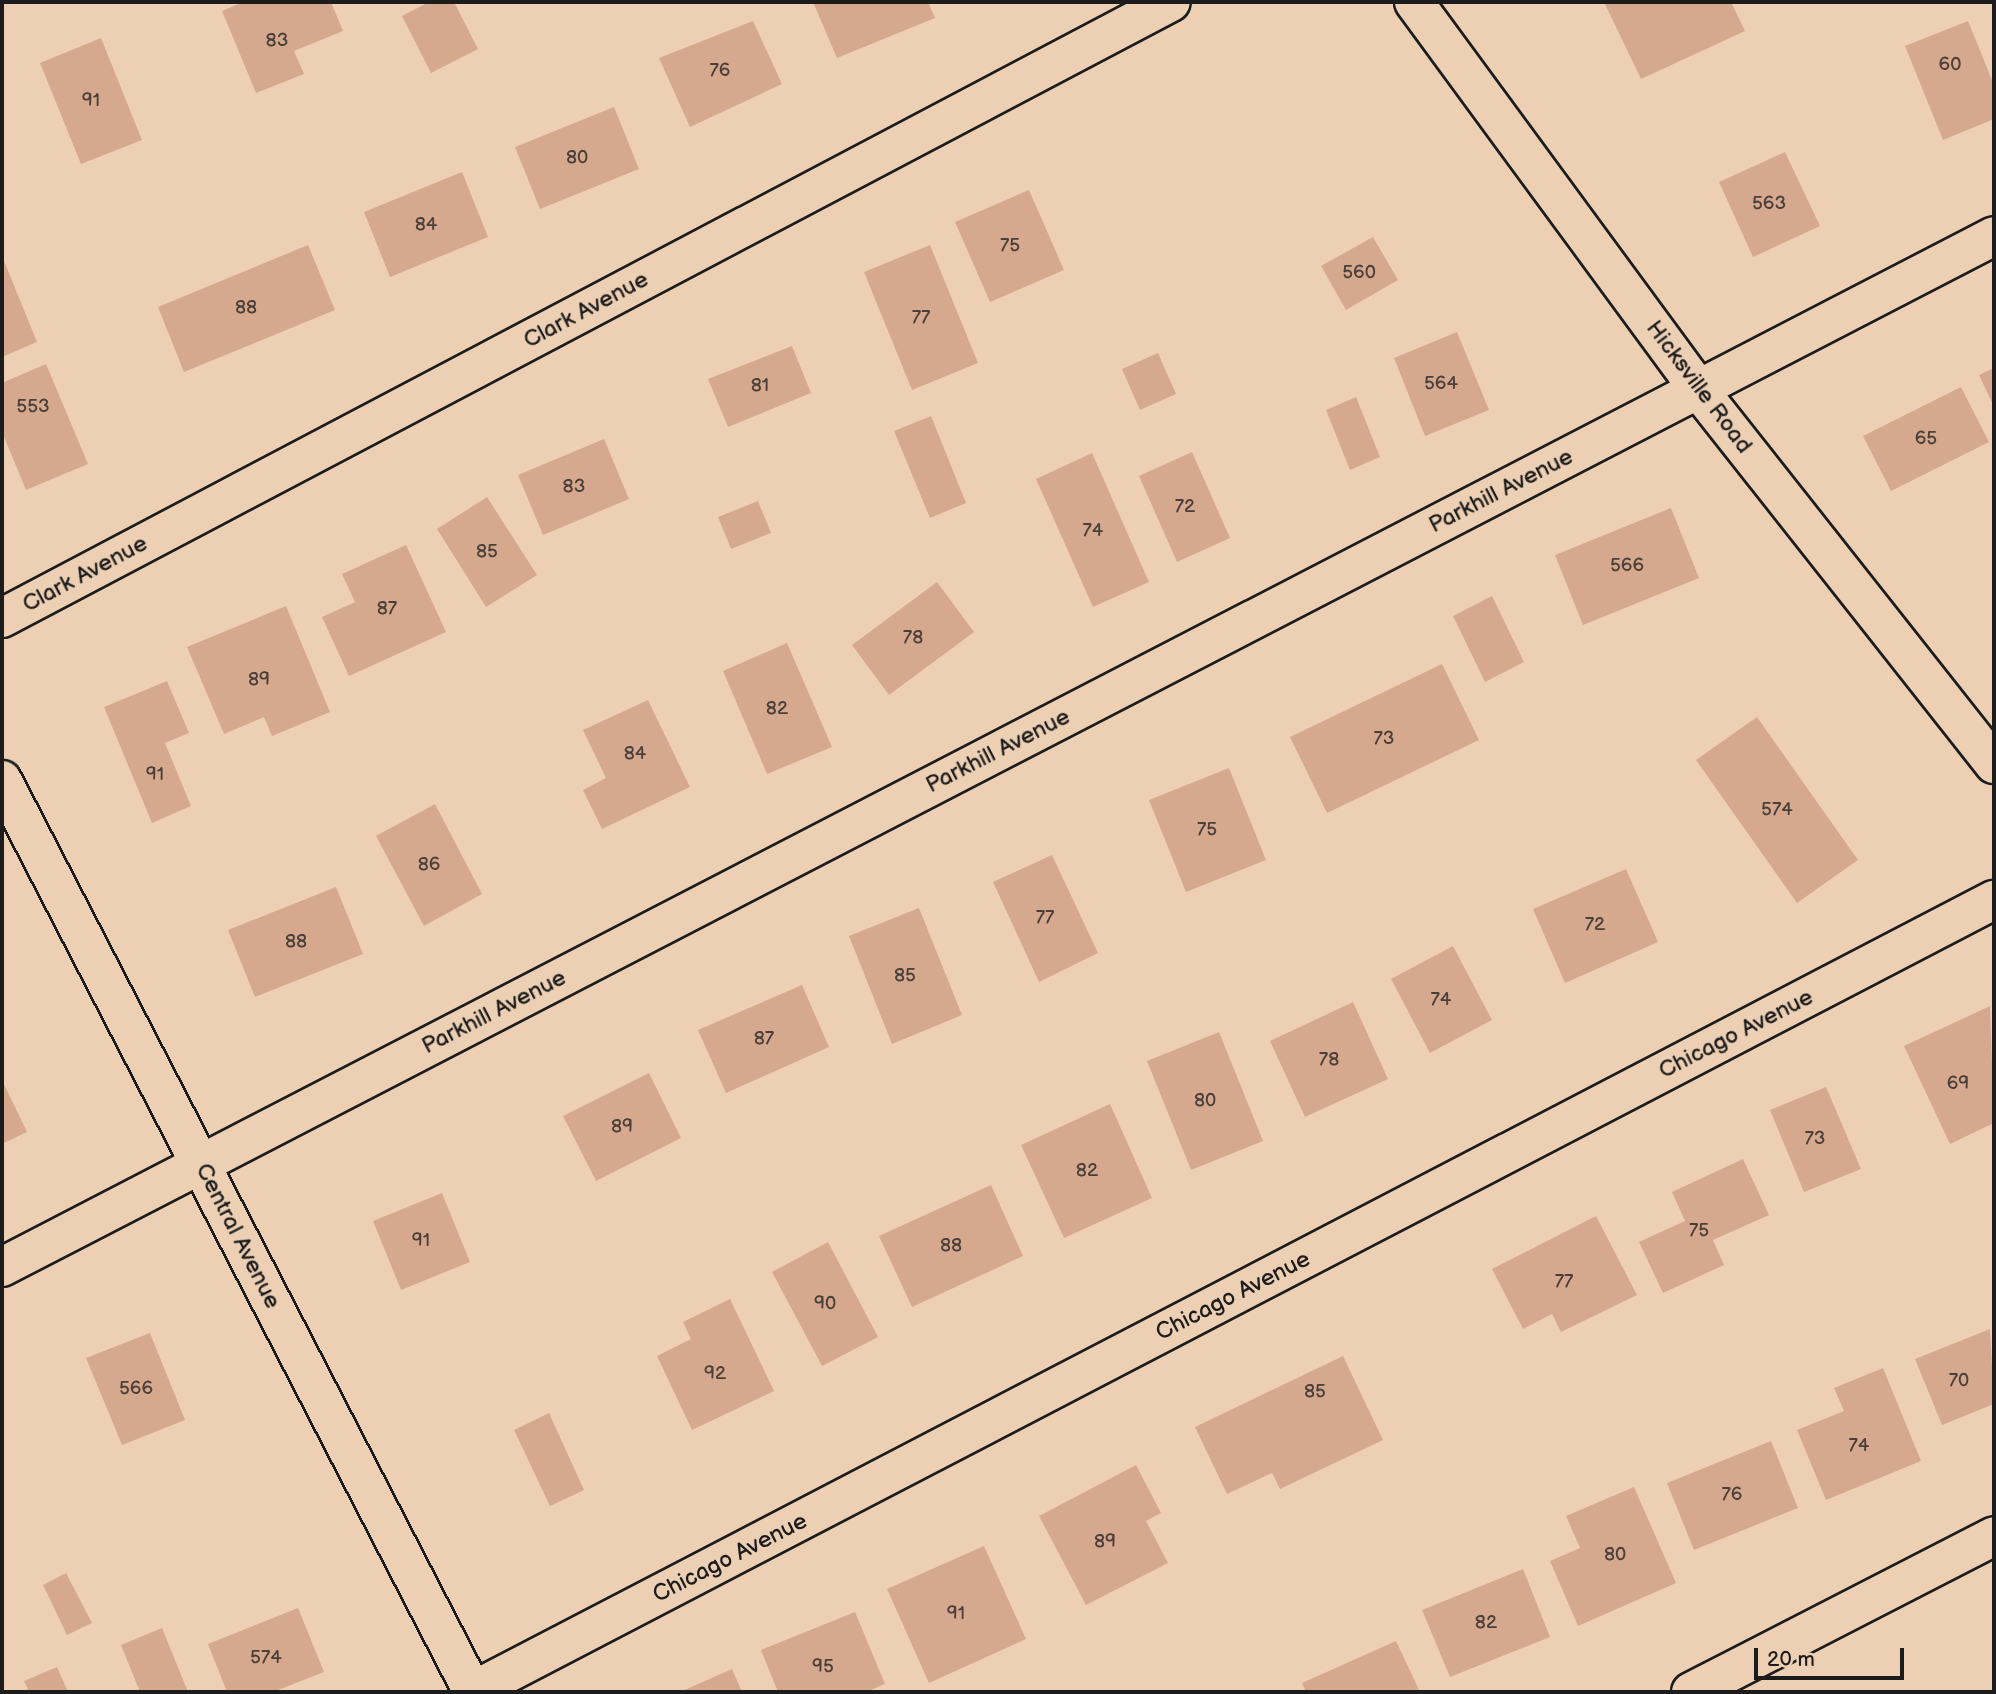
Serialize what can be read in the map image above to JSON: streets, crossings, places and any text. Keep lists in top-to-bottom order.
{
  "streets": {
    "street": [
      "Clark Avenue",
      "Hicksville Road",
      "Parkhill Avenue",
      "Chicago Avenue",
      "Central Avenue"
    ]
  },
  "crossings": [
    ["Hicksville Road", "Parkhill Avenue"],
    ["Parkhill Avenue", "Central Avenue"],
    ["Chicago Avenue", "Central Avenue"]
  ],
  "house_numbers": [
    "83",
    "60",
    "76",
    "91",
    "80",
    "563",
    "84",
    "75",
    "560",
    "88",
    "77",
    "564",
    "81",
    "553",
    "65",
    "83",
    "72",
    "74",
    "85",
    "566",
    "87",
    "78",
    "89",
    "82",
    "73",
    "84",
    "91",
    "574",
    "75",
    "86",
    "77",
    "72",
    "88",
    "85",
    "74",
    "87",
    "78",
    "69",
    "80",
    "89",
    "73",
    "82",
    "75",
    "91",
    "88",
    "77",
    "90",
    "92",
    "70",
    "566",
    "85",
    "74",
    "76",
    "89",
    "80",
    "91",
    "82",
    "574",
    "95"
  ],
  "scale_bar": "20 m"
}
